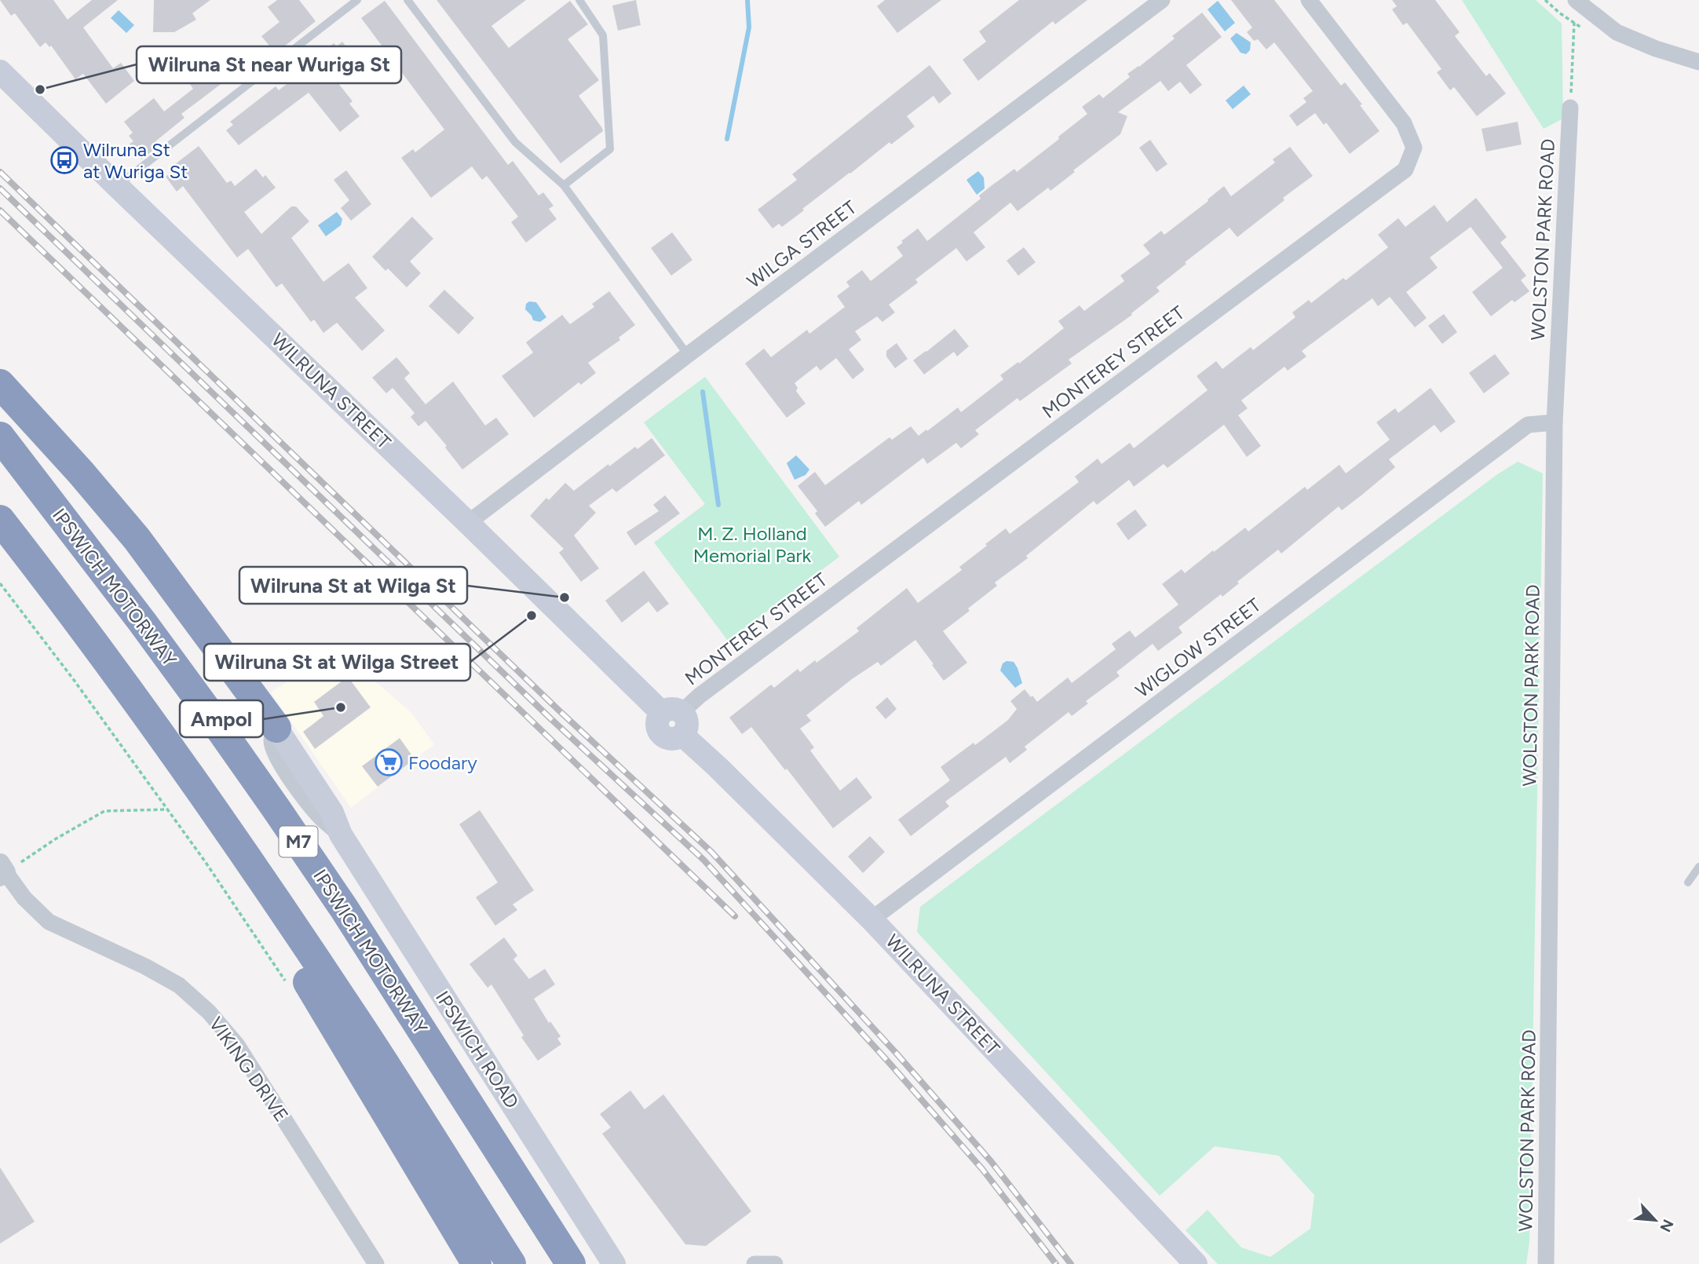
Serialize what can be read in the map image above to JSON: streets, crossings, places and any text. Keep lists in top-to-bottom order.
{
  "streets": {
    "highway": ["IPSWICH MOTORWAY", "M7"],
    "main road": ["WILRUNA STREET", "IPSWICH ROAD"],
    "street": [
      "WOLSTON PARK ROAD",
      "WILGA STREET",
      "MONTEREY STREET",
      "WIGLOW STREET",
      "VIKING DRIVE"
    ]
  },
  "crossings": [
    ["WOLSTON PARK ROAD", "WIGLOW STREET"],
    ["WILGA STREET", "WILRUNA STREET"],
    ["MONTEREY STREET", "WILRUNA STREET"],
    ["WILRUNA STREET", "WIGLOW STREET"]
  ],
  "parks": ["M. Z. Holland Memorial Park"],
  "places": {
    "other": [
      "Wilruna St near Wuriga St",
      "Wilruna St at Wilga St",
      "Wilruna St at Wilga Street",
      "Ampol"
    ],
    "bus stop": ["Wilruna St at Wuriga St"],
    "supermarket": ["Foodary"]
  },
  "north": "bottom right"
}
